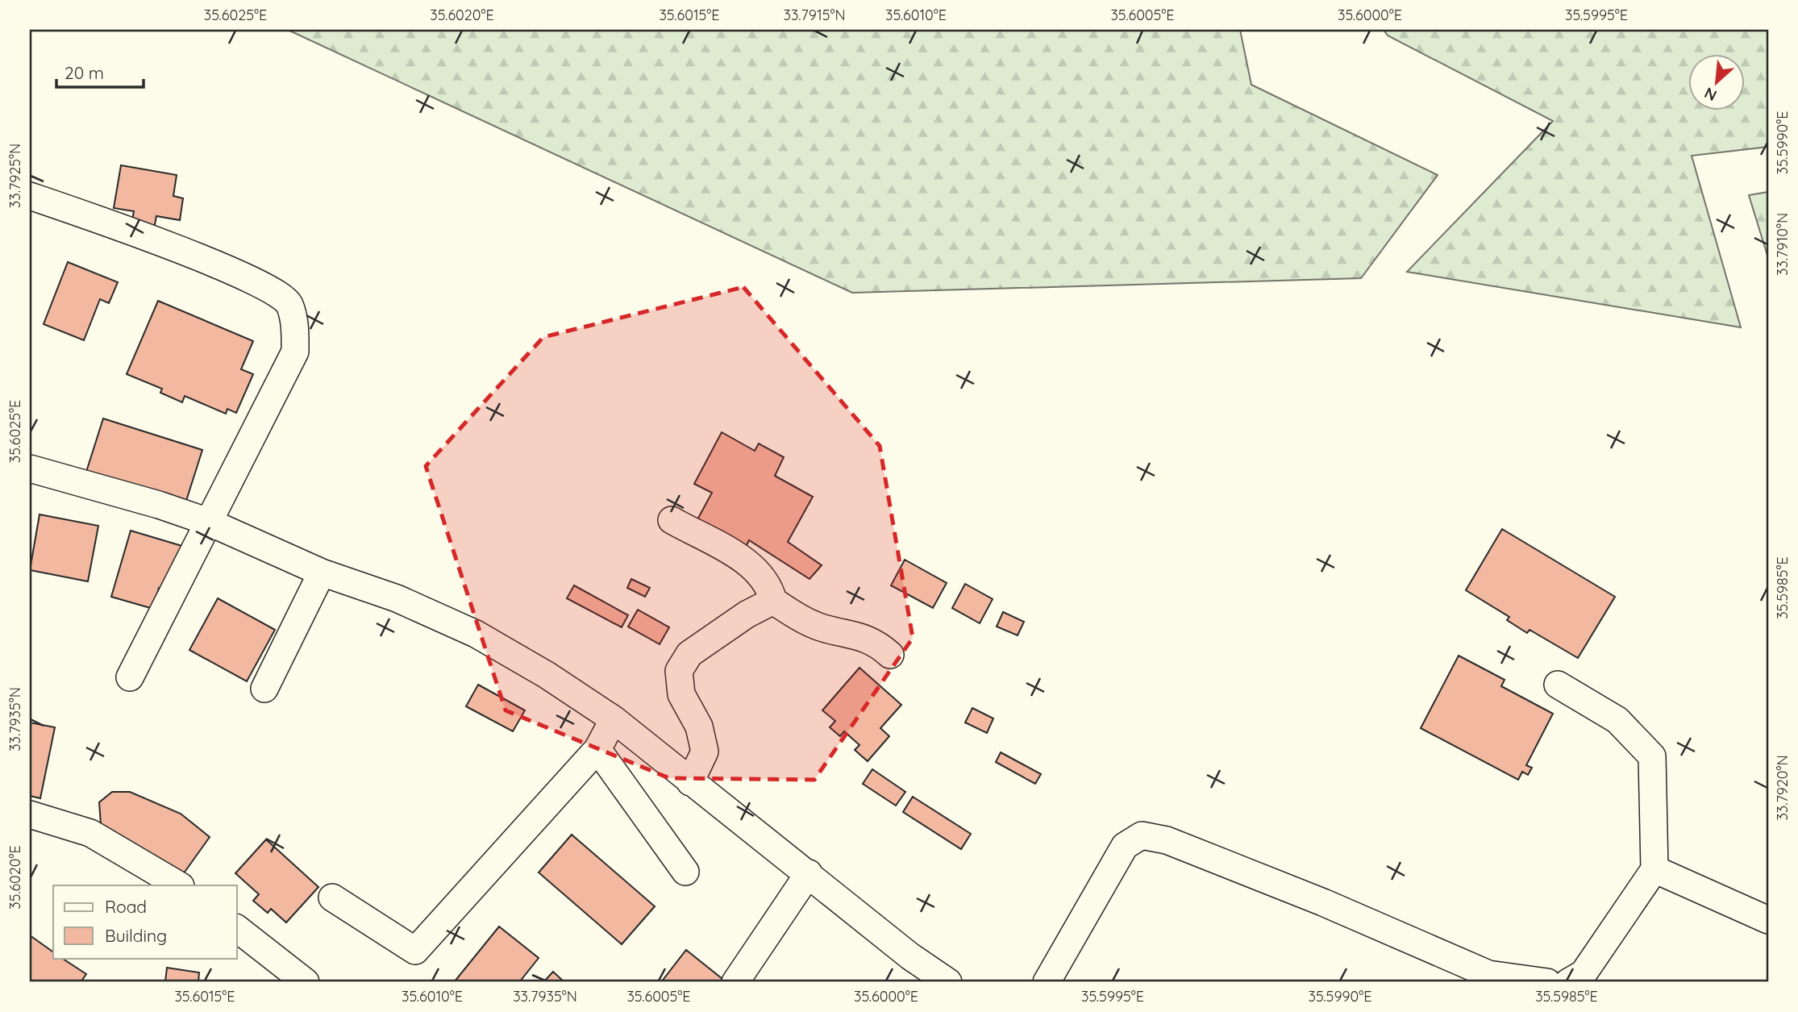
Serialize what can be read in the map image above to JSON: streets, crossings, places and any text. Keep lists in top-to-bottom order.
{
  "legend": ["Road", "Building"],
  "scale_bar": "20 m",
  "north": "bottom left",
  "coordinates": [
    "35.6025°E",
    "35.6020°E",
    "35.6015°E",
    "33.7915°N",
    "35.6010°E",
    "35.6005°E",
    "35.6000°E",
    "35.5995°E",
    "35.5990°E",
    "33.7925°N",
    "33.7910°N",
    "35.5985°E",
    "33.7935°N",
    "33.7920°N"
  ]
}
